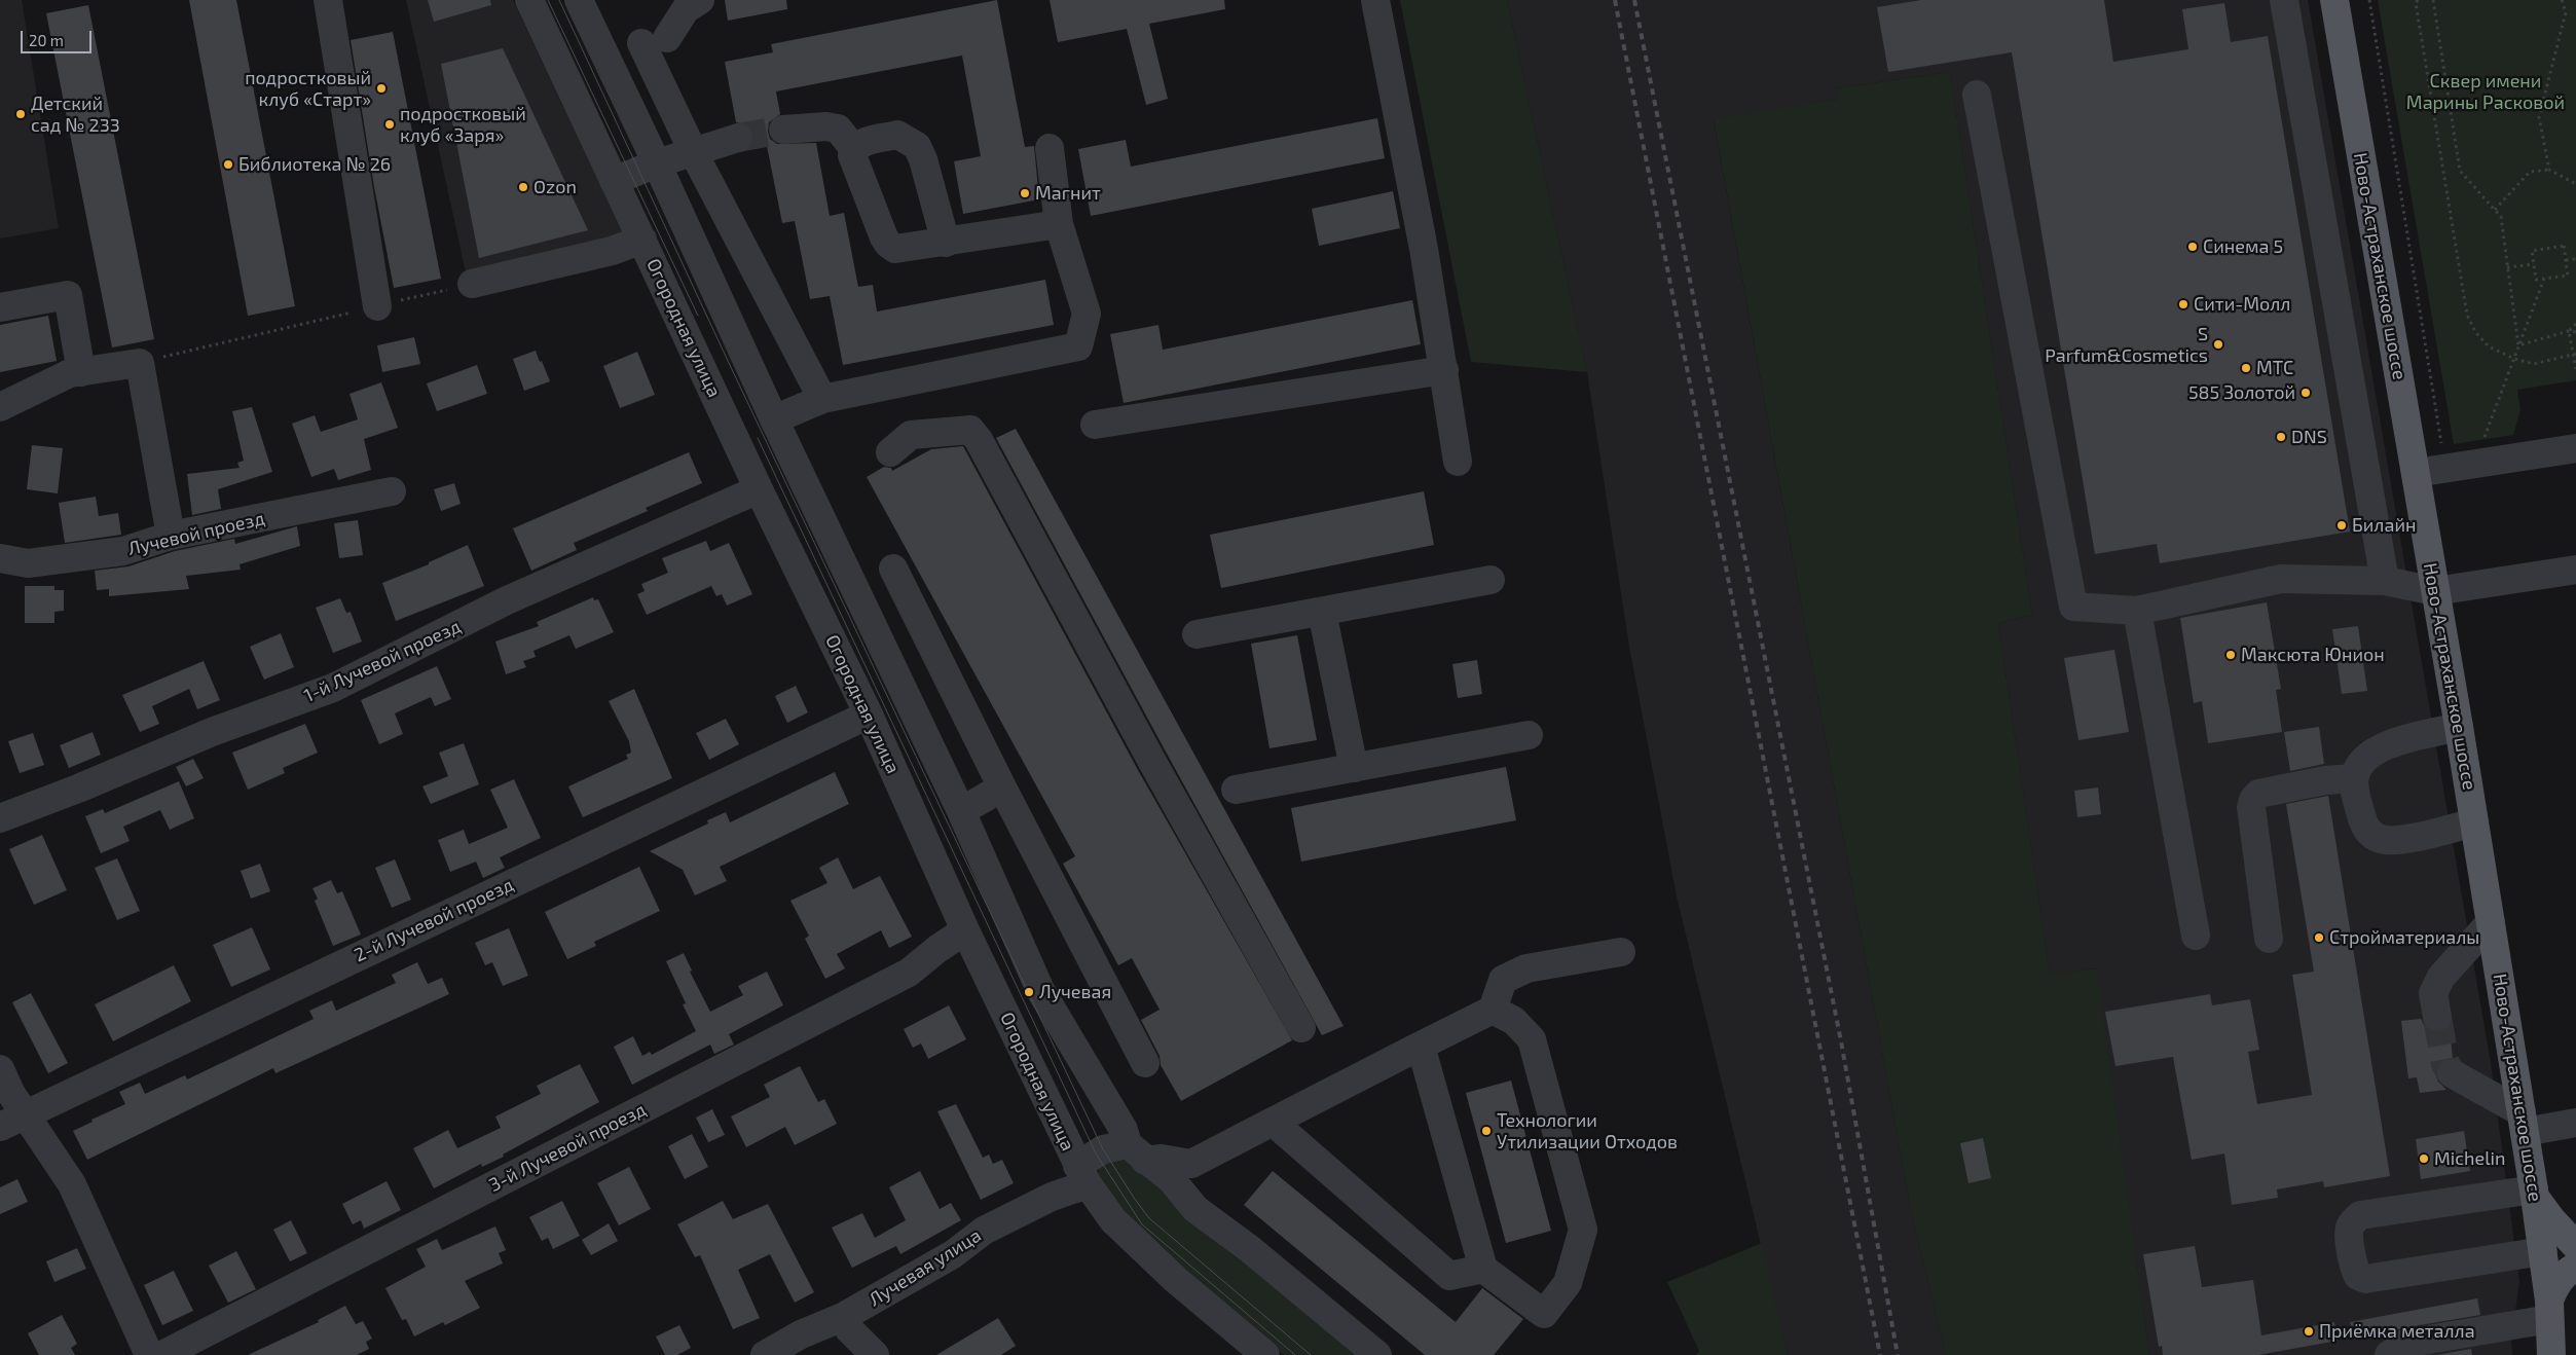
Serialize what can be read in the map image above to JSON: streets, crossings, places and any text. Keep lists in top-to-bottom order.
{
  "streets": {
    "main road": ["Ново-Астраханское шоссе"],
    "street": [
      "Огородная улица",
      "Лучевой проезд",
      "1-й Лучевой проезд",
      "2-й Лучевой проезд",
      "3-й Лучевой проезд",
      "Лучевая улица"
    ]
  },
  "crossings": [
    ["Огородная улица", "1-й Лучевой проезд"],
    ["Огородная улица", "2-й Лучевой проезд"],
    ["Огородная улица", "3-й Лучевой проезд"],
    ["Огородная улица", "Лучевая улица"]
  ],
  "parks": ["Сквер имени Марины Расковой"],
  "places": [
    "подростковый клуб «Старт»",
    "Детский сад № 233",
    "подростковый клуб «Заря»",
    "Библиотека № 26",
    "Ozon",
    "Магнит",
    "Синема 5",
    "Сити-Молл",
    "S Parfum&Cosmetics",
    "МТС",
    "585 Золотой",
    "DNS",
    "Билайн",
    "Максюта Юнион",
    "Стройматериалы",
    "Лучевая",
    "Технологии Утилизации Отходов",
    "Michelin",
    "Приёмка металла"
  ],
  "scale_bar": "20 m"
}
